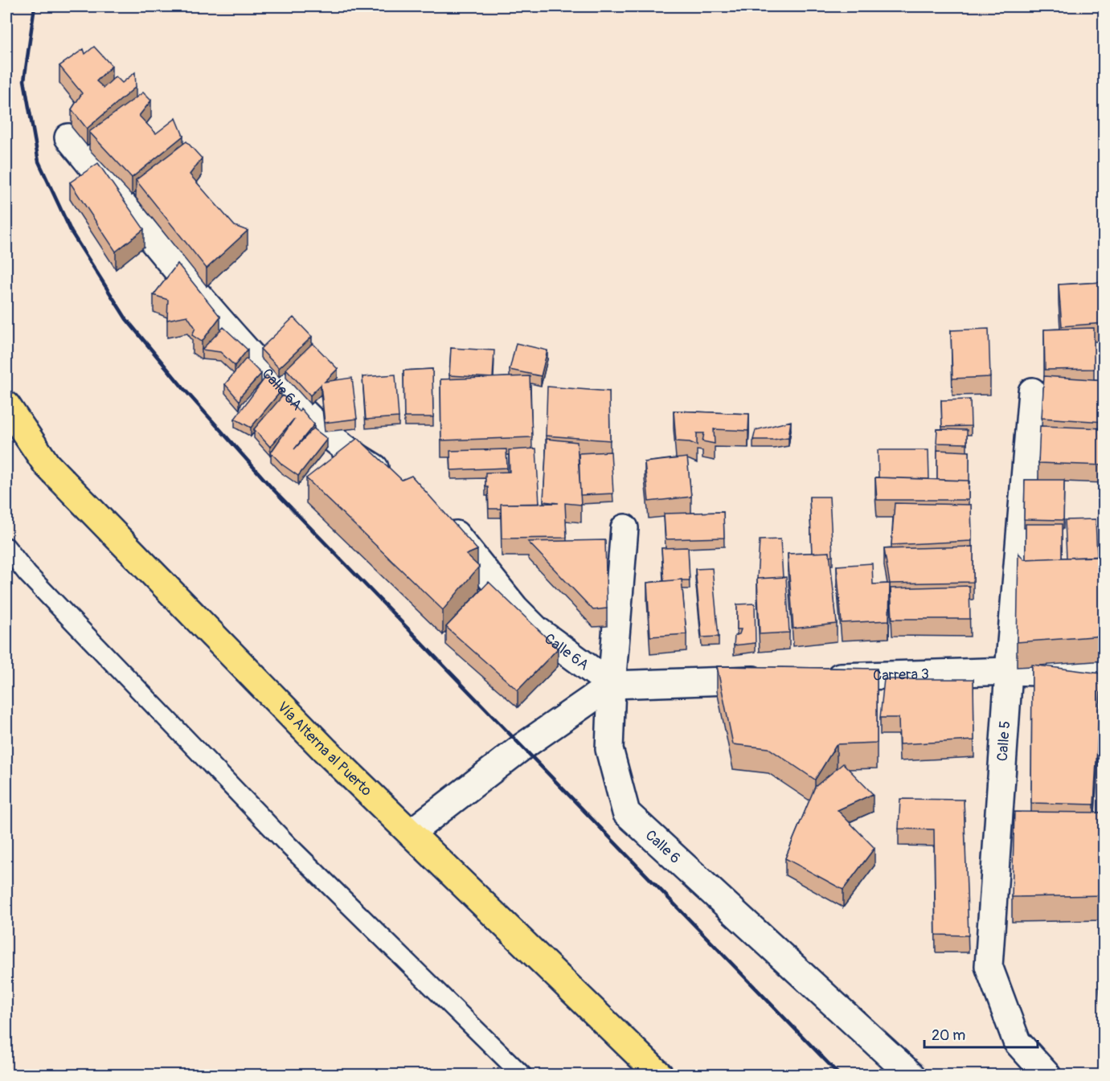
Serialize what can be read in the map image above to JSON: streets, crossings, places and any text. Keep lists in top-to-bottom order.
{
  "streets": {
    "main road": ["Vía Alterna al Puerto"],
    "street": [
      "Calle 6A",
      "Carrera 3",
      "Calle 5",
      "Calle 6"
    ]
  },
  "crossings": [
    ["Calle 6A", "Calle 6"],
    ["Carrera 3", "Calle 5"]
  ],
  "scale_bar": "20 m"
}
